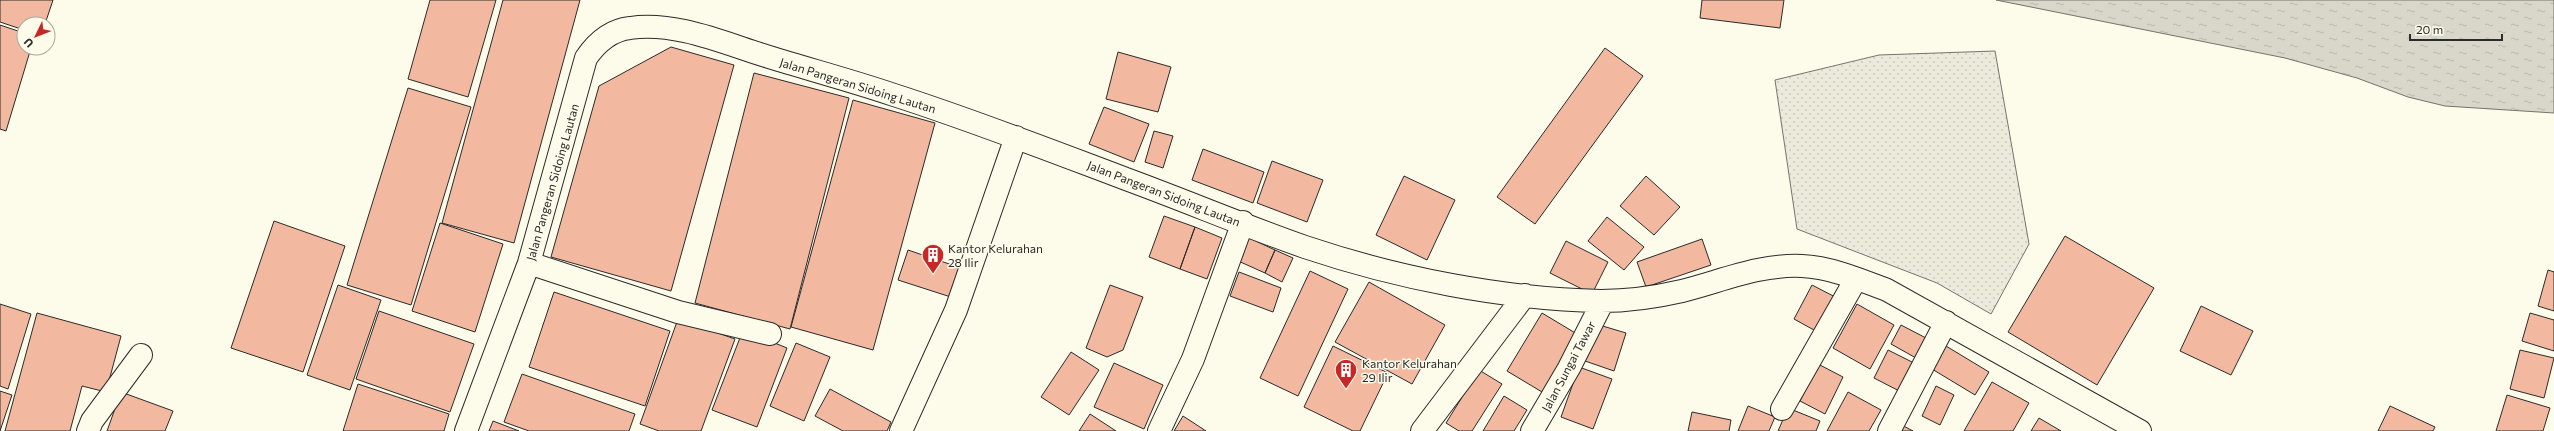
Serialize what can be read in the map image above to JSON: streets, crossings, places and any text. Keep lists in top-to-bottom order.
{
  "streets": {
    "street": ["Jalan Pangeran Sidoing Lautan", "Jalan Sungai Tawar"]
  },
  "crossings": [
    ["Jalan Pangeran Sidoing Lautan", "Jalan Sungai Tawar"]
  ],
  "places": {
    "building": ["Kantor Kelurahan 28 Ilir", "Kantor Kelurahan 29 Ilir"]
  },
  "scale_bar": "20 m",
  "north": "bottom left"
}
